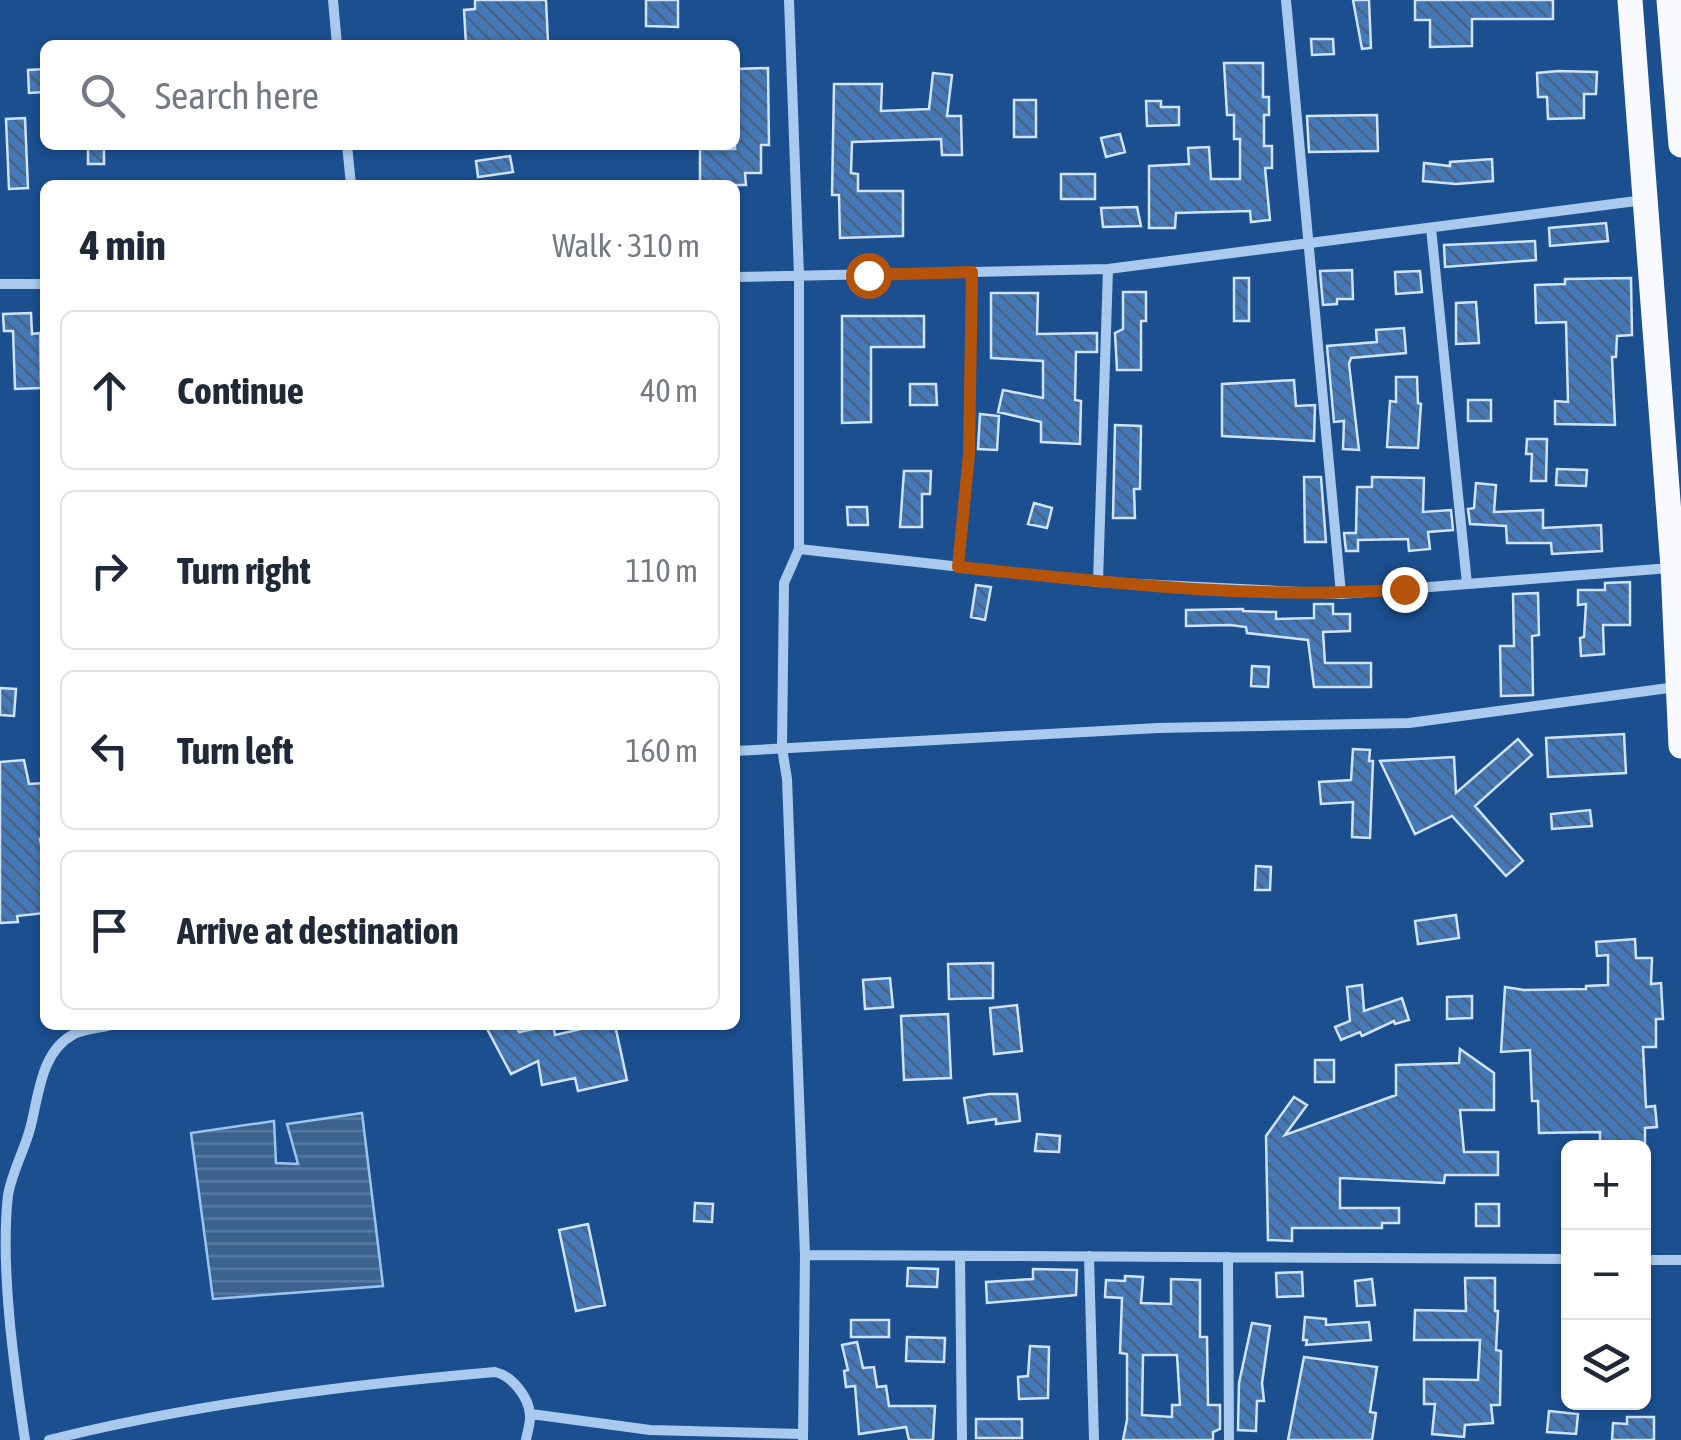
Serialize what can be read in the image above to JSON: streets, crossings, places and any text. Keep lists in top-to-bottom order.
{
  "page": {
    "search": "Search here",
    "heading": ["4 min", "Walk · 310 m"],
    "list": [
      ["Continue", "40 m"],
      ["Turn right", "110 m"],
      ["Turn left", "160 m"],
      "Arrive at destination"
    ],
    "map_buttons": ["+", "−"]
  }
}
